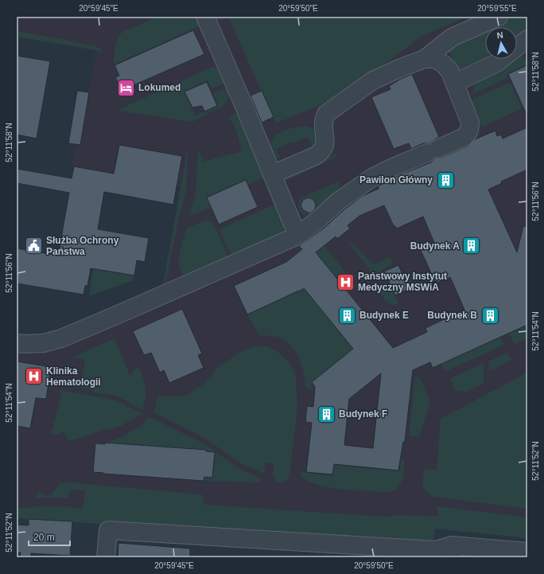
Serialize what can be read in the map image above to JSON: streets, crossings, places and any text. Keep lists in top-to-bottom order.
{
  "places": {
    "hotel": ["Lokumed"],
    "building": [
      "Pawilon Główny",
      "Budynek A",
      "Budynek E",
      "Budynek B",
      "Budynek F"
    ],
    "public building": ["Służba Ochrony Państwa"],
    "hospital": ["Państwowy Instytut Medyczny MSWiA", "Klinika Hematologii"]
  },
  "scale_bar": "20 m",
  "north": "top",
  "coordinates": [
    "20°59'45\"E",
    "20°59'50\"E",
    "20°59'55\"E",
    "52°11'58\"N",
    "52°11'56\"N",
    "52°11'54\"N",
    "52°11'52\"N"
  ]
}
